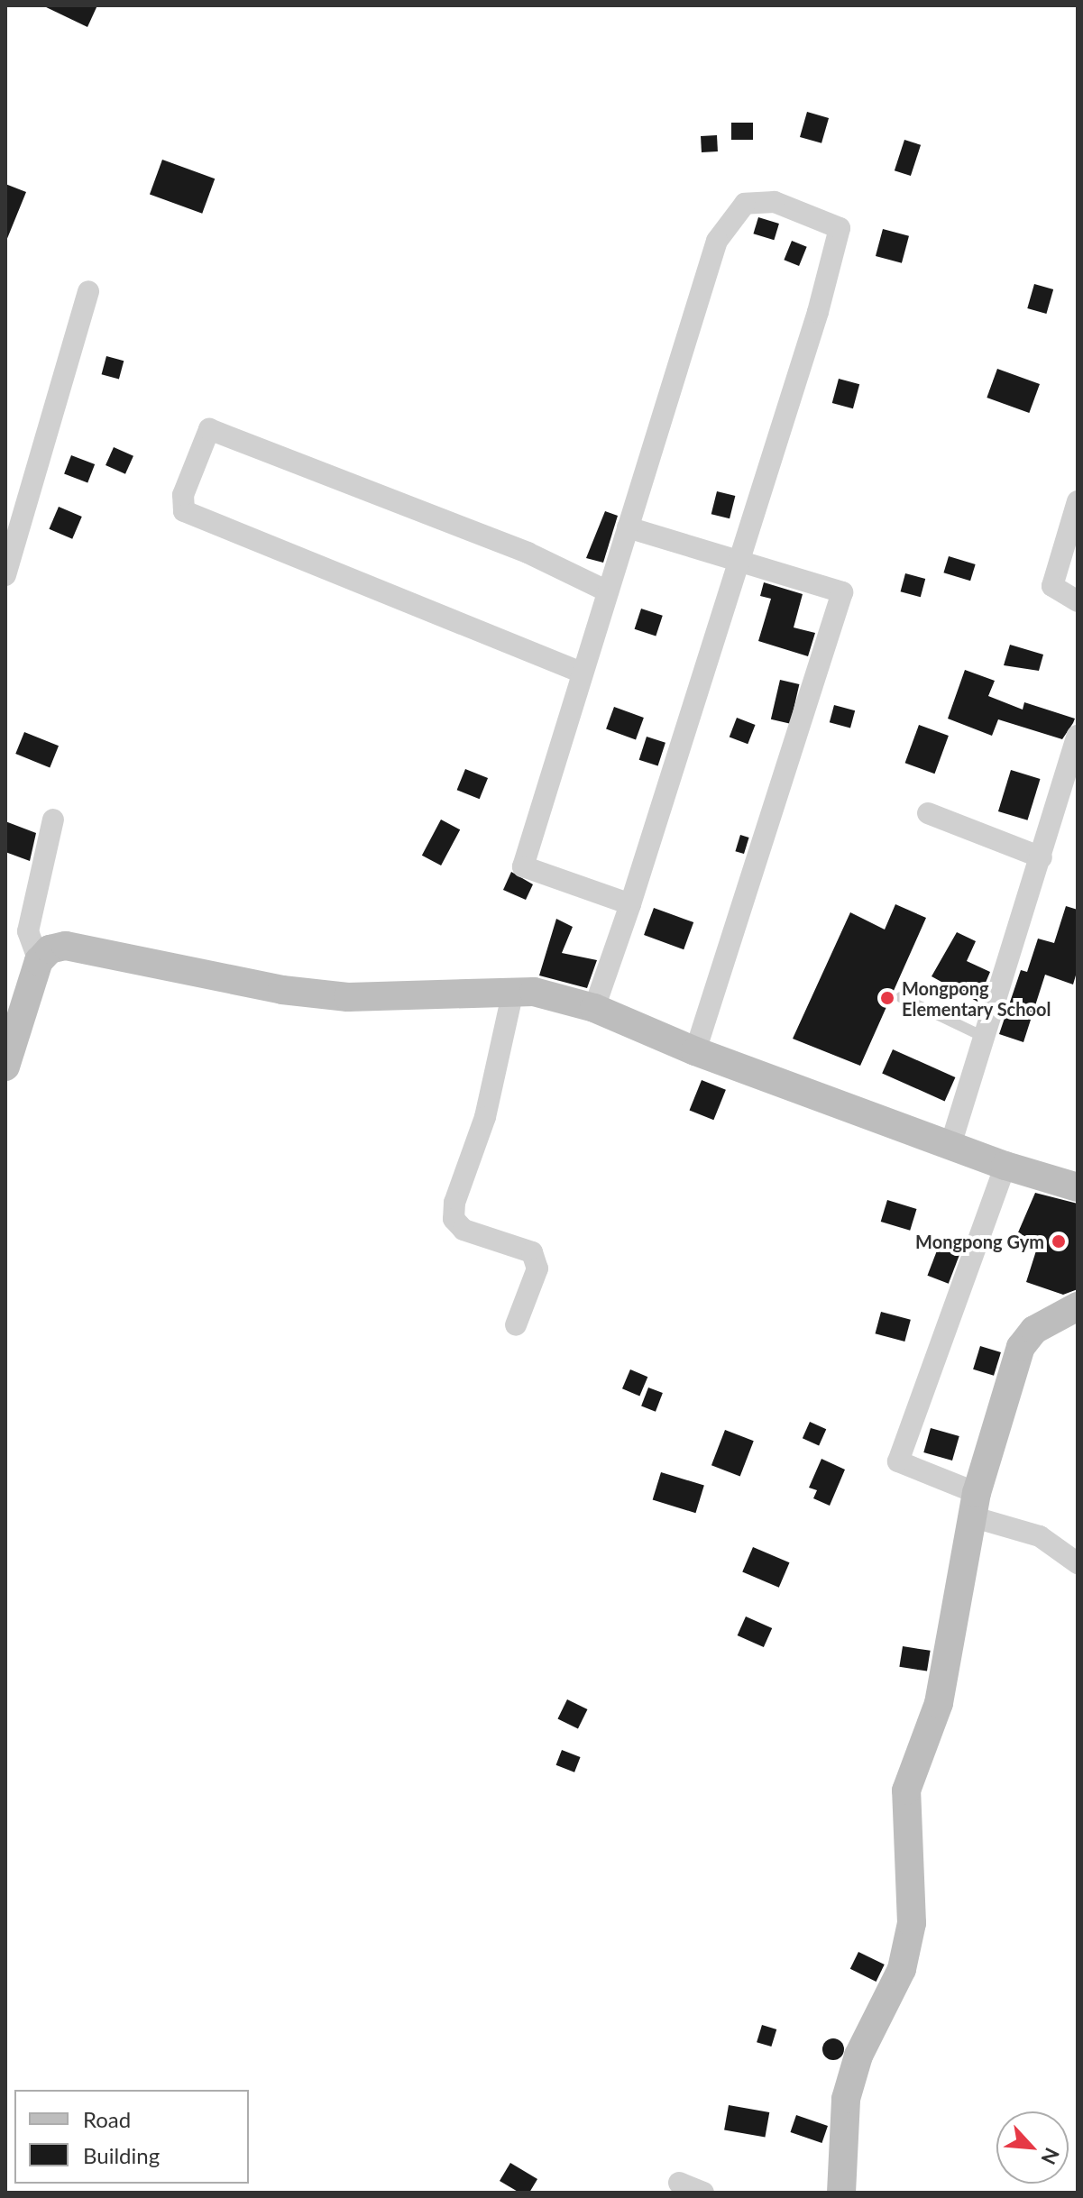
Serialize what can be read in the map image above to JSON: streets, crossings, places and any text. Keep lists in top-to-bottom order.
{
  "places": ["Mongpong Elementary School", "Mongpong Gym"],
  "legend": ["Road", "Building"],
  "north": "bottom right"
}
